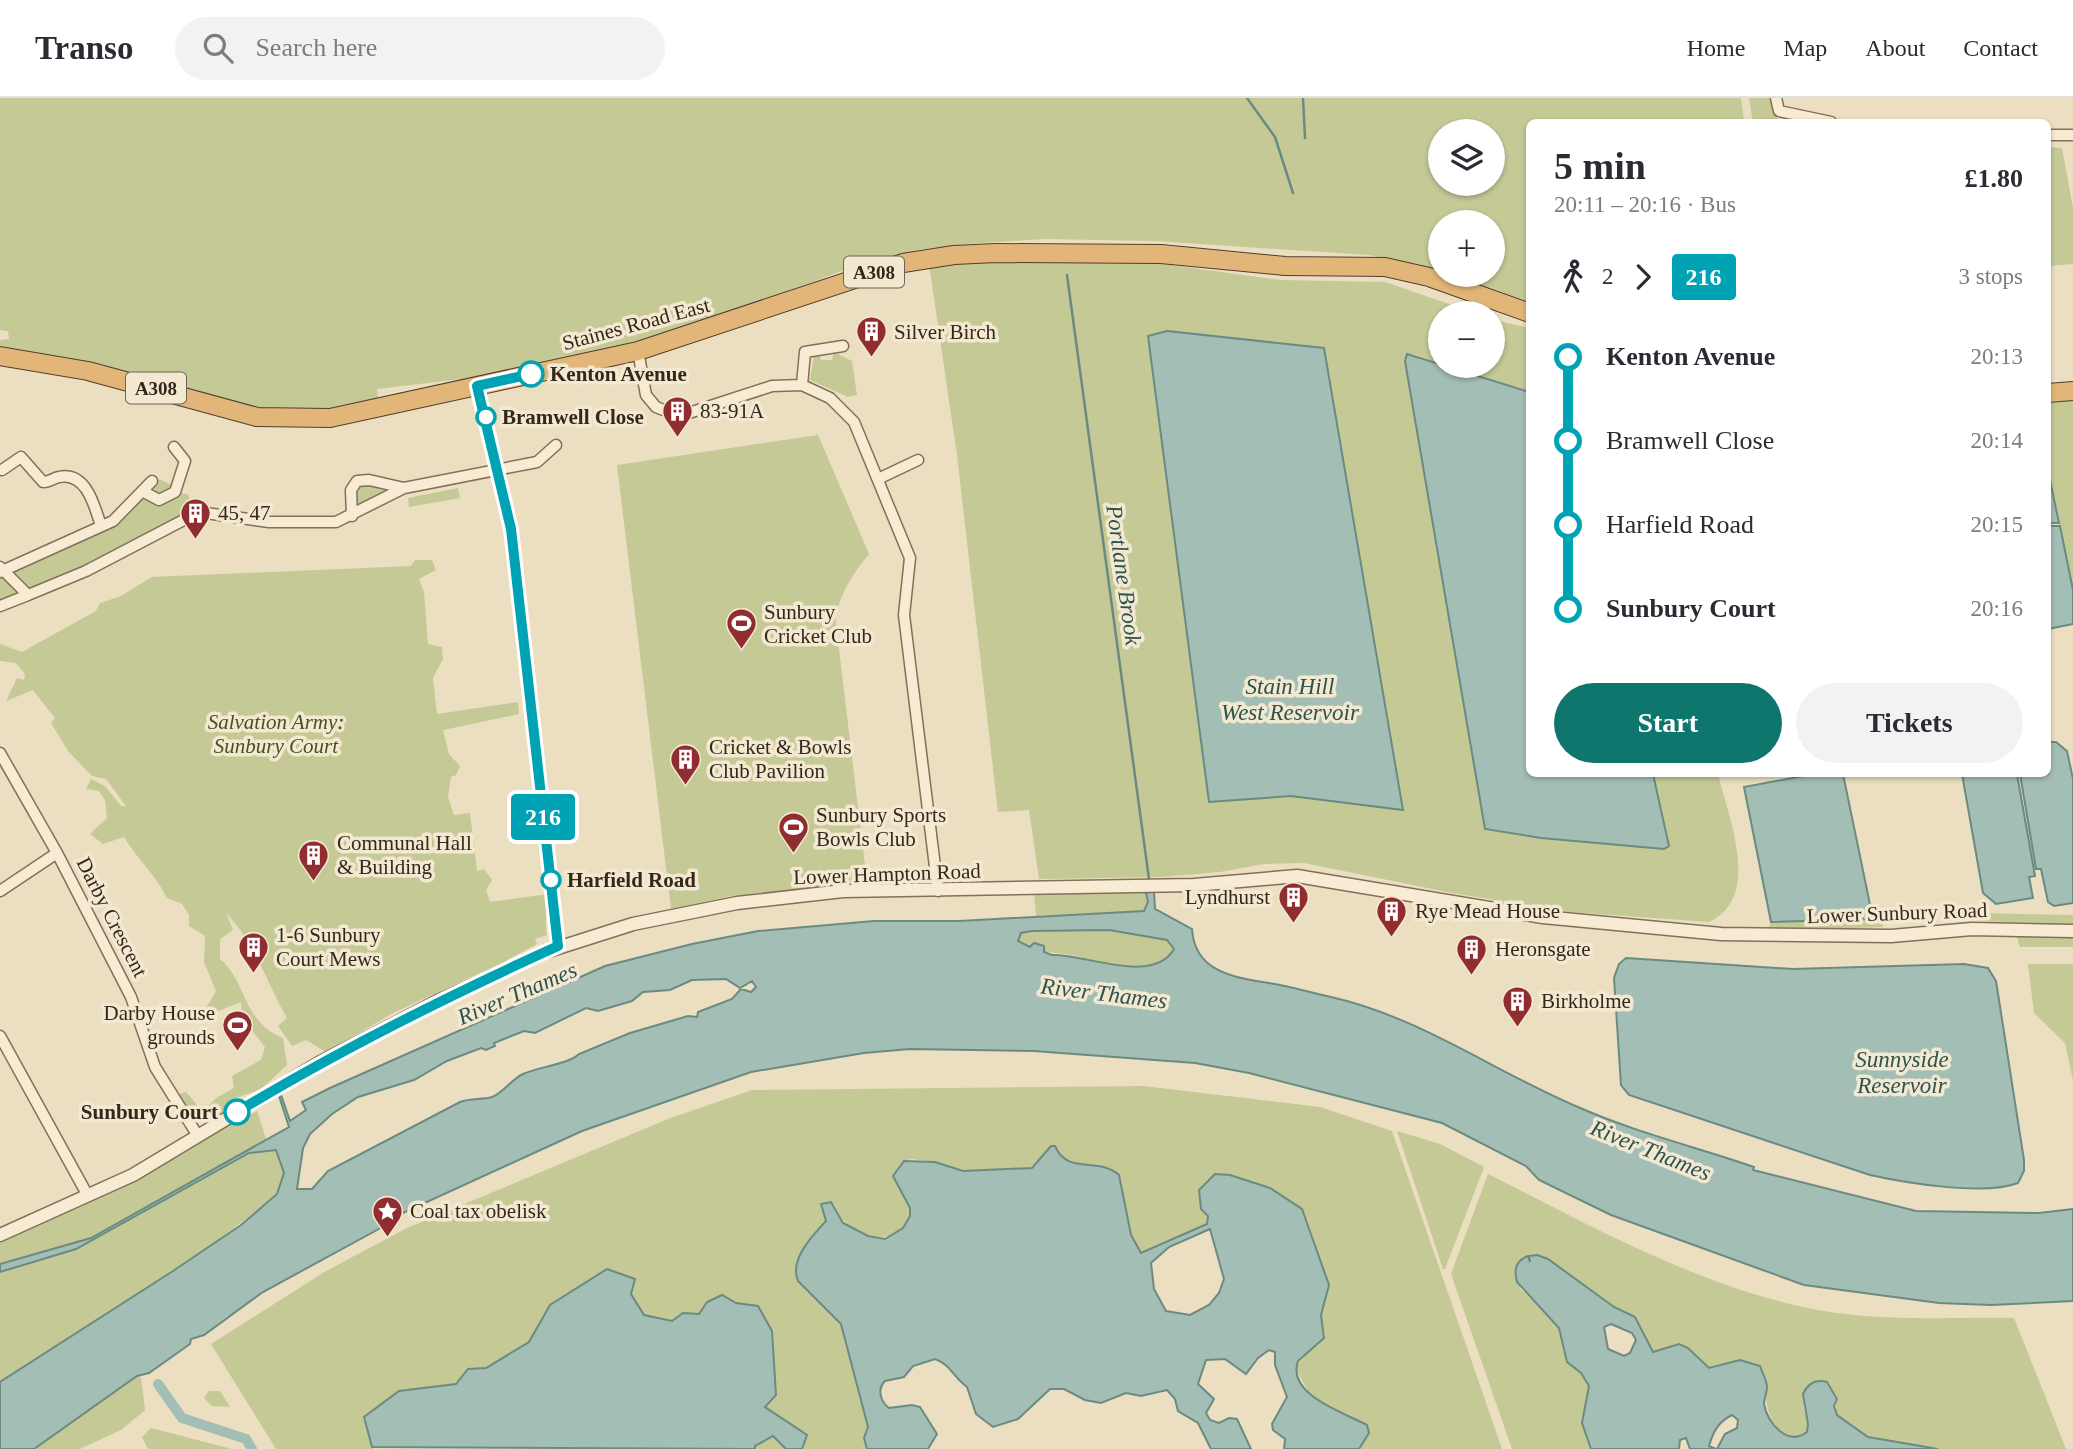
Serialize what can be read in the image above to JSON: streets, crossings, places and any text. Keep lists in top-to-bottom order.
{
  "streets": {
    "highway": ["A308", "Staines Road East"],
    "street": ["Lower Hampton Road", "Lower Sunbury Road", "Darby Crescent"]
  },
  "crossings": [
    ["Lower Hampton Road", "Lower Sunbury Road"],
    ["Lower Hampton Road", "Darby Crescent"]
  ],
  "water": [
    "Portlane Brook",
    "Stain Hill West Reservoir",
    "River Thames",
    "Sunnyside Reservoir"
  ],
  "parks": ["Salvation Army: Sunbury Court"],
  "places": {
    "building": [
      "Silver Birch",
      "83-91A",
      "45, 47",
      "Cricket & Bowls Club Pavilion",
      "Communal Hall & Building",
      "Lyndhurst",
      "Rye Mead House",
      "1-6 Sunbury Court Mews",
      "Heronsgate",
      "Birkholme"
    ],
    "other": [
      "Kenton Avenue",
      "Bramwell Close",
      "Harfield Road",
      "Sunbury Court"
    ],
    "sports": ["Sunbury Cricket Club", "Sunbury Sports Bowls Club", "Darby House grounds"],
    "place": ["Coal tax obelisk"]
  },
  "lines": ["bus line 216"],
  "page": {
    "header": "Transo",
    "search": "Search here",
    "nav": [
      "Home",
      "Map",
      "About",
      "Contact"
    ],
    "on_map": "216",
    "map_buttons": ["+", "−"],
    "heading": ["5 min", "20:11 – 20:16 · Bus", "£1.80"],
    "legs": ["2", "216", "3 stops"],
    "list": [
      {
        "name": "Kenton Avenue",
        "value": "20:13"
      },
      {
        "name": "Bramwell Close",
        "value": "20:14"
      },
      {
        "name": "Harfield Road",
        "value": "20:15"
      },
      {
        "name": "Sunbury Court",
        "value": "20:16"
      }
    ],
    "buttons": ["Start", "Tickets"]
  }
}
